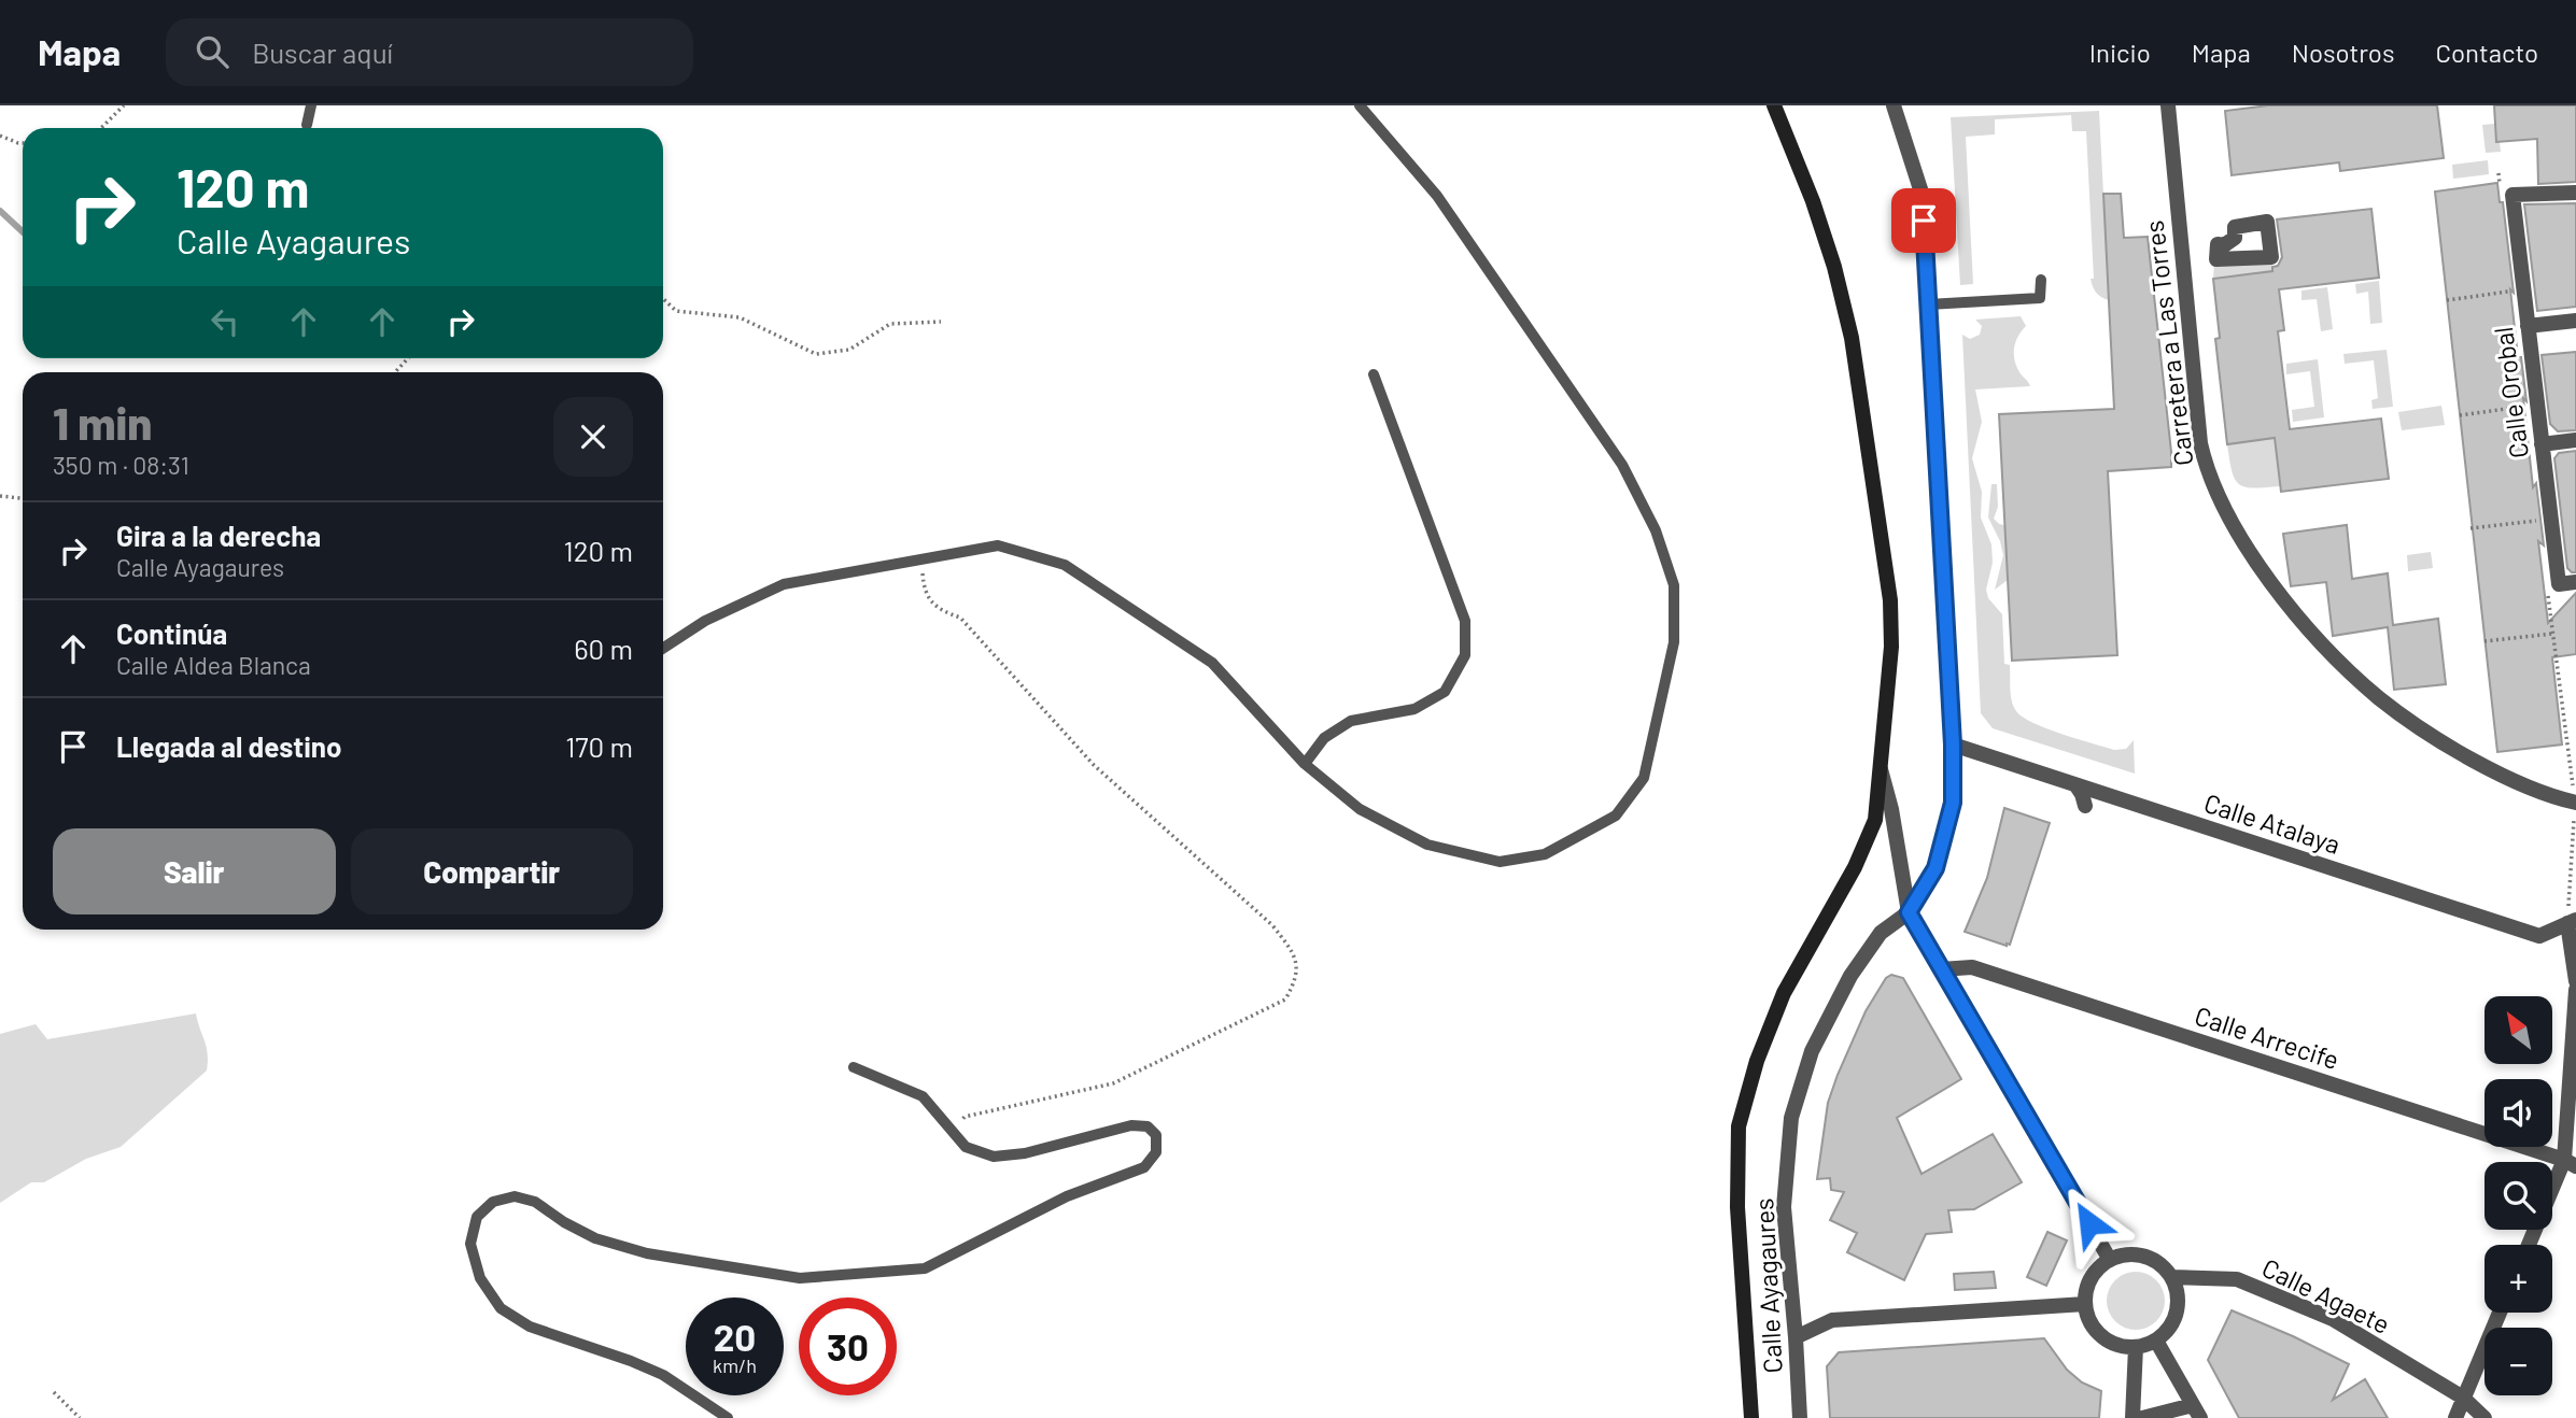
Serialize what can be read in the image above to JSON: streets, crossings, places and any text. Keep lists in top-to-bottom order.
{
  "streets": {
    "street": [
      "Carretera a Las Torres",
      "Calle Orobal",
      "Calle Atalaya",
      "Calle Arrecife",
      "Calle Ayagaures",
      "Calle Agaete"
    ]
  },
  "crossings": [
    ["Calle Atalaya", "Calle Ayagaures"]
  ],
  "north": "top left",
  "page": {
    "header": "Mapa",
    "search": "Buscar aquí",
    "nav": [
      "Inicio",
      "Mapa",
      "Nosotros",
      "Contacto"
    ],
    "turn": ["120 m", "Calle Ayagaures"],
    "heading": ["1 min", "350 m · 08:31"],
    "list": [
      {
        "name": "Gira a la derecha",
        "note": "Calle Ayagaures",
        "value": "120 m"
      },
      {
        "name": "Continúa",
        "note": "Calle Aldea Blanca",
        "value": "60 m"
      },
      {
        "name": "Llegada al destino",
        "value": "170 m"
      }
    ],
    "buttons": ["Salir", "Compartir"],
    "map_buttons": ["+", "−"],
    "speed": "20 km/h",
    "limit": "30"
  }
}
